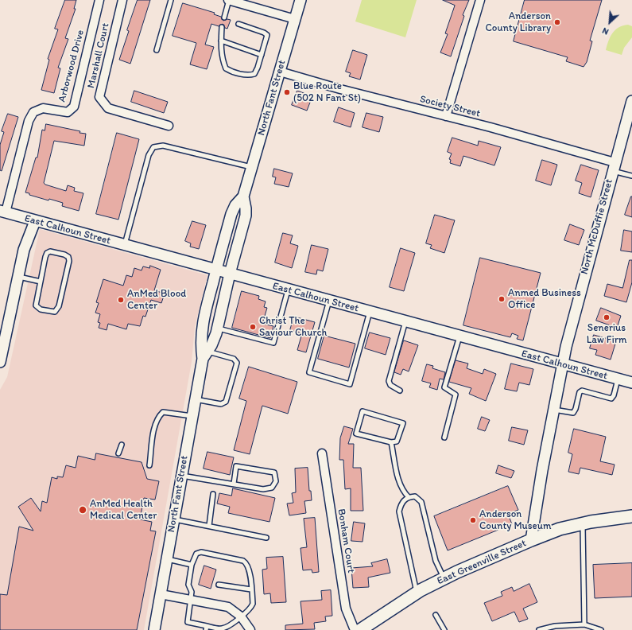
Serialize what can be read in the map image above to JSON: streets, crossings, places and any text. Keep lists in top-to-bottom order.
{
  "streets": {
    "main road": ["East Greenville Street"],
    "street": [
      "Marshall Court",
      "Arborwood Drive",
      "North Fant Street",
      "Society Street",
      "North McDuffie Street",
      "East Calhoun Street",
      "Bonham Court"
    ]
  },
  "crossings": [
    ["Arborwood Drive", "East Calhoun Street"],
    ["North Fant Street", "Society Street"],
    ["North Fant Street", "East Calhoun Street"],
    ["Society Street", "North McDuffie Street"],
    ["North McDuffie Street", "East Calhoun Street"],
    ["North McDuffie Street", "East Greenville Street"],
    ["Bonham Court", "East Greenville Street"]
  ],
  "places": [
    "Anderson County Library",
    "Blue Route (502 N Fant St)",
    "Anmed Business Office",
    "AnMed Blood Center",
    "Senerius Law Firm",
    "Christ The Saviour Church",
    "AnMed Health Medical Center",
    "Anderson County Museum"
  ],
  "north": "bottom left"
}
